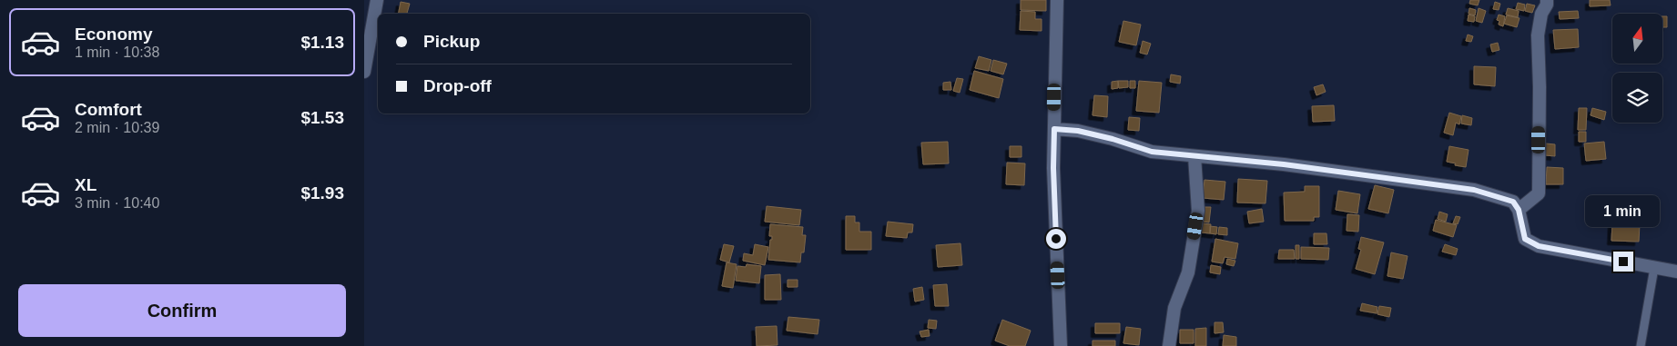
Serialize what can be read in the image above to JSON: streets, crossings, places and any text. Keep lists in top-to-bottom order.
{
  "north": "top",
  "page": {
    "list": [
      {
        "name": "Economy",
        "note": "1 min · 10:38",
        "value": "$1.13"
      },
      {
        "name": "Comfort",
        "note": "2 min · 10:39",
        "value": "$1.53"
      },
      {
        "name": "XL",
        "note": "3 min · 10:40",
        "value": "$1.93"
      }
    ],
    "banner": ["Pickup", "Drop-off"],
    "bubble": "1 min",
    "buttons": "Confirm"
  }
}
